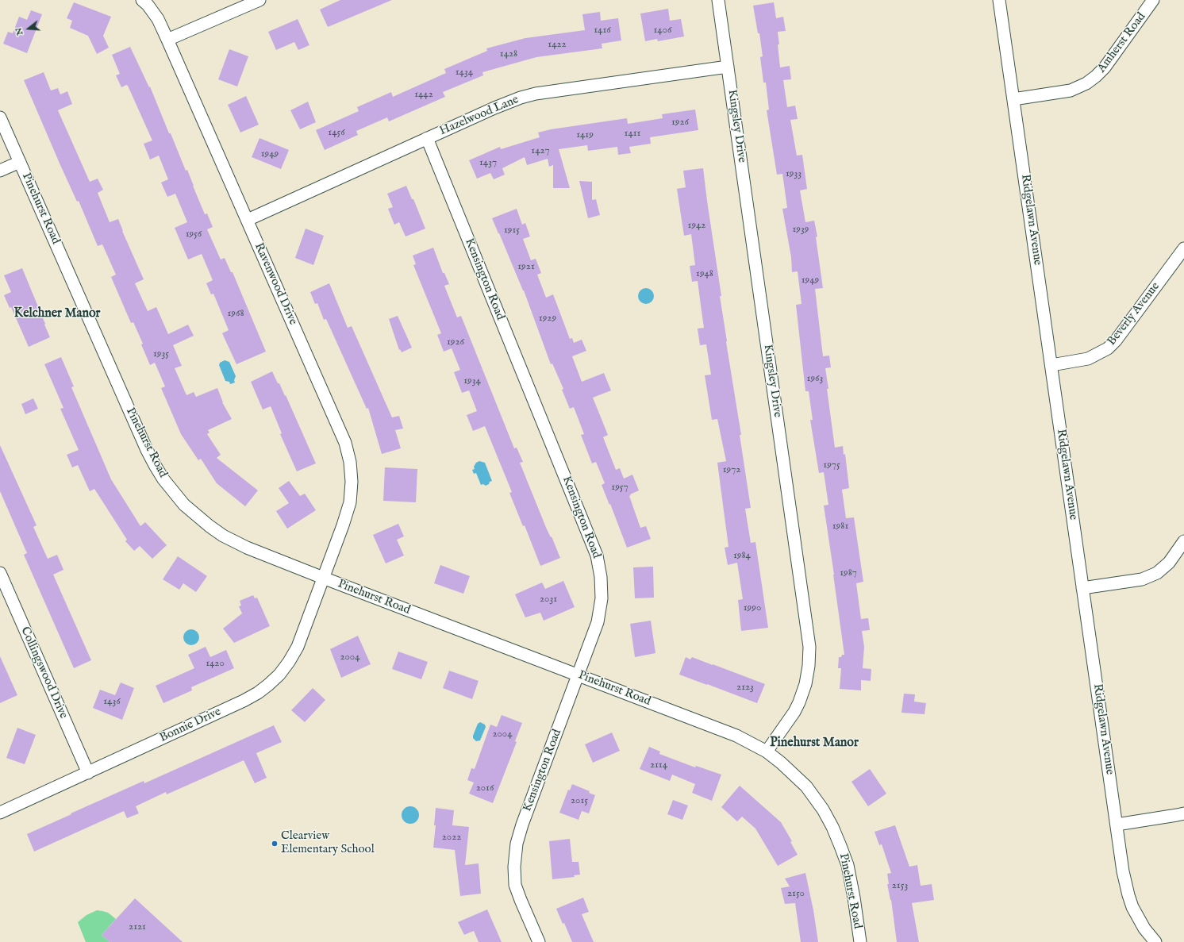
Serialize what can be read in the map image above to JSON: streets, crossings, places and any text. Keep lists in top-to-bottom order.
{
  "streets": {
    "street": [
      "Amherst Road",
      "Hazelwood Lane",
      "Kingsley Drive",
      "Pinehurst Road",
      "Ridgelawn Avenue",
      "Kensington Road",
      "Ravenwood Drive",
      "Beverly Avenue",
      "Collingswood Drive",
      "Bonnie Drive"
    ]
  },
  "crossings": [
    ["Amherst Road", "Ridgelawn Avenue"],
    ["Hazelwood Lane", "Kingsley Drive"],
    ["Hazelwood Lane", "Kensington Road"],
    ["Hazelwood Lane", "Ravenwood Drive"],
    ["Kingsley Drive", "Pinehurst Road"],
    ["Pinehurst Road", "Kensington Road"],
    ["Pinehurst Road", "Ravenwood Drive"],
    ["Pinehurst Road", "Bonnie Drive"],
    ["Ridgelawn Avenue", "Beverly Avenue"],
    ["Ravenwood Drive", "Bonnie Drive"],
    ["Collingswood Drive", "Bonnie Drive"]
  ],
  "districts": ["Kelchner Manor", "Pinehurst Manor"],
  "places": ["Clearview Elementary School"],
  "house_numbers": [
    "1416",
    "1406",
    "1422",
    "1428",
    "1434",
    "1442",
    "1926",
    "1456",
    "1411",
    "1419",
    "1427",
    "1949",
    "1437",
    "1933",
    "1942",
    "1939",
    "1915",
    "1956",
    "1921",
    "1948",
    "1949",
    "1968",
    "1929",
    "1926",
    "1935",
    "1963",
    "1934",
    "1975",
    "1972",
    "1957",
    "1981",
    "1984",
    "1987",
    "2031",
    "1990",
    "2004",
    "1420",
    "2123",
    "1436",
    "2004",
    "2114",
    "2016",
    "2015",
    "2022",
    "2153",
    "2150",
    "2121"
  ],
  "north": "left"
}
